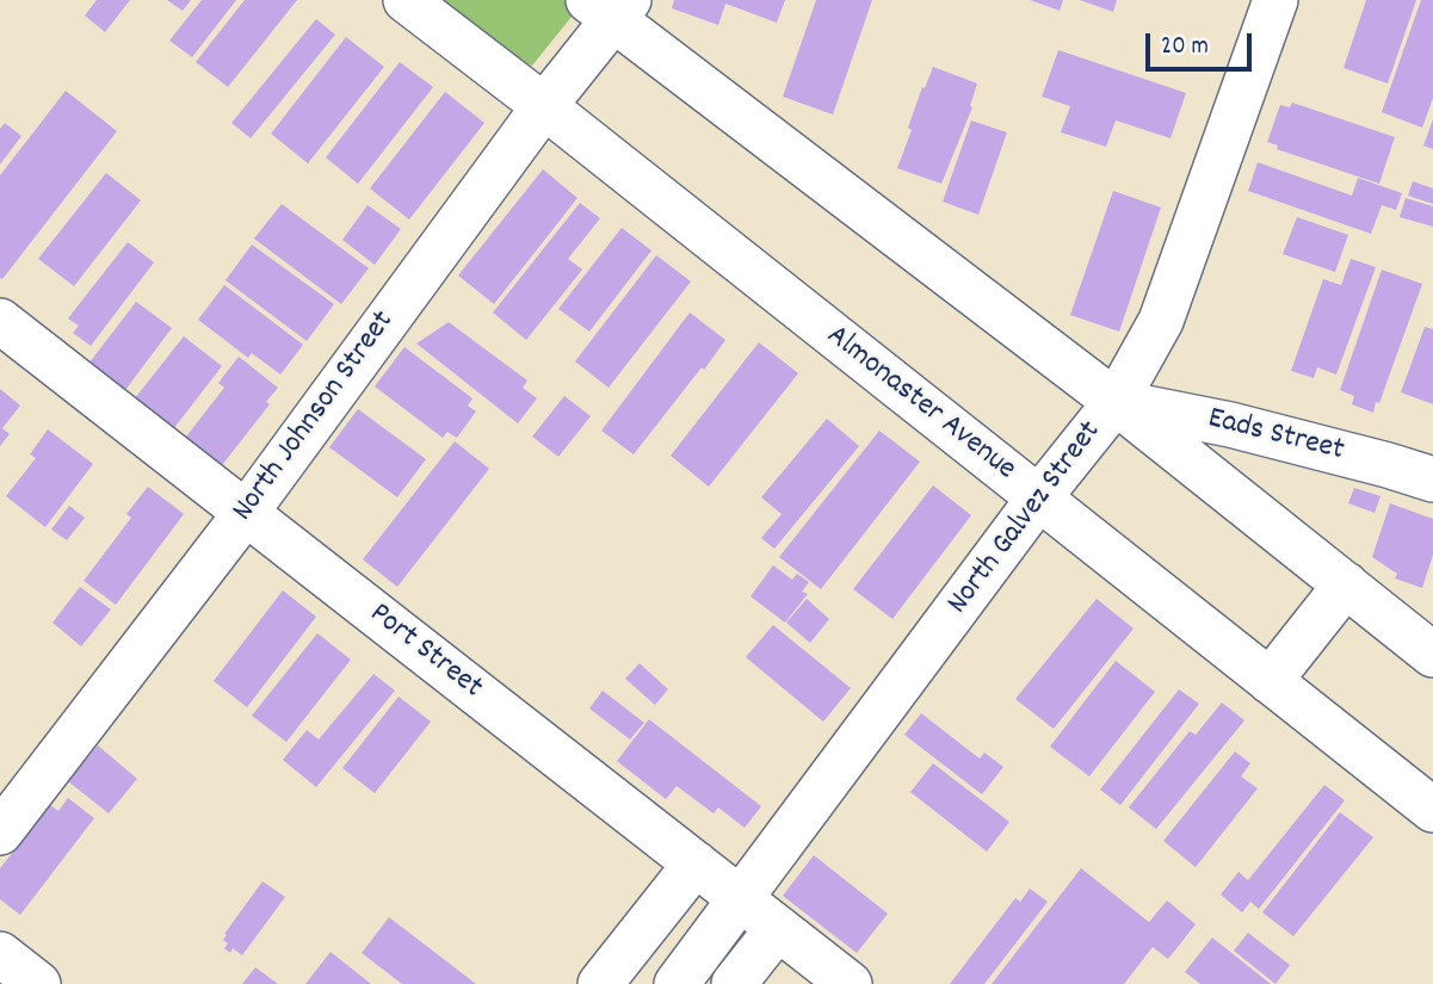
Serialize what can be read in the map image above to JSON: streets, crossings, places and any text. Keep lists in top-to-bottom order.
{
  "streets": {
    "street": [
      "Almonaster Avenue",
      "North Johnson Street",
      "Eads Street",
      "North Galvez Street",
      "Port Street"
    ]
  },
  "crossings": [
    ["Almonaster Avenue", "North Johnson Street"],
    ["Almonaster Avenue", "North Galvez Street"],
    ["North Johnson Street", "Port Street"],
    ["Eads Street", "North Galvez Street"],
    ["North Galvez Street", "Port Street"]
  ],
  "scale_bar": "20 m"
}
